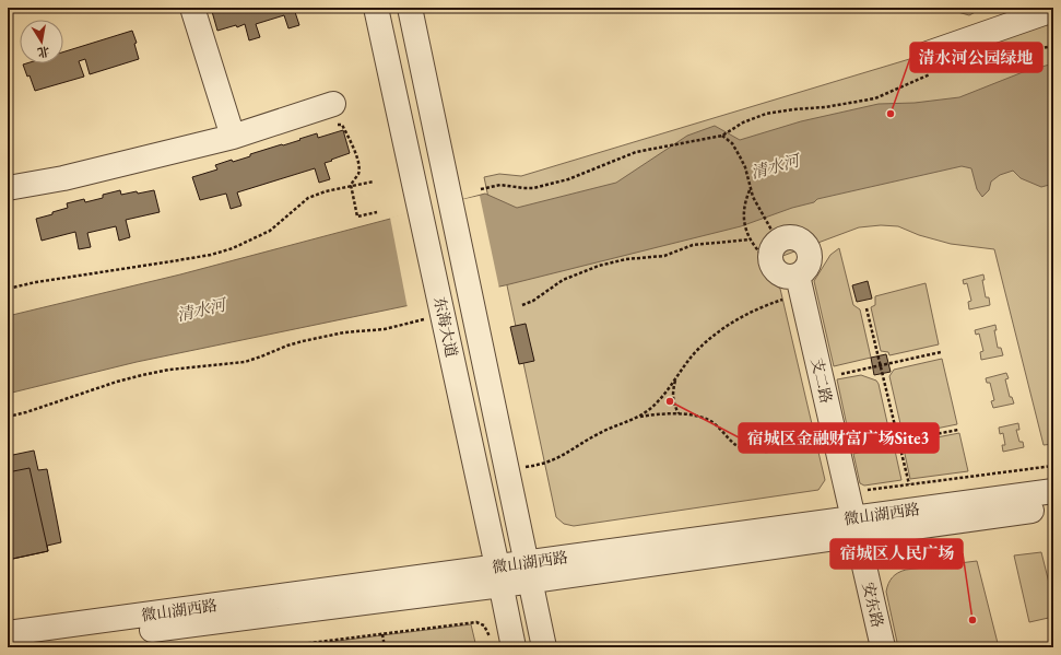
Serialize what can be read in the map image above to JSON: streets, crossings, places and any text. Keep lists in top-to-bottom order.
{
  "streets": {
    "street": [
      "东海大道",
      "支二路",
      "微山湖西路",
      "安东路"
    ]
  },
  "crossings": [
    ["东海大道", "微山湖西路"],
    ["支二路", "微山湖西路"],
    ["支二路", "安东路"],
    ["微山湖西路", "安东路"]
  ],
  "water": ["清水河"],
  "places": ["清水河公园绿地", "宿城区金融财富广场Site3", "宿城区人民广场"],
  "north": "bottom"
}
